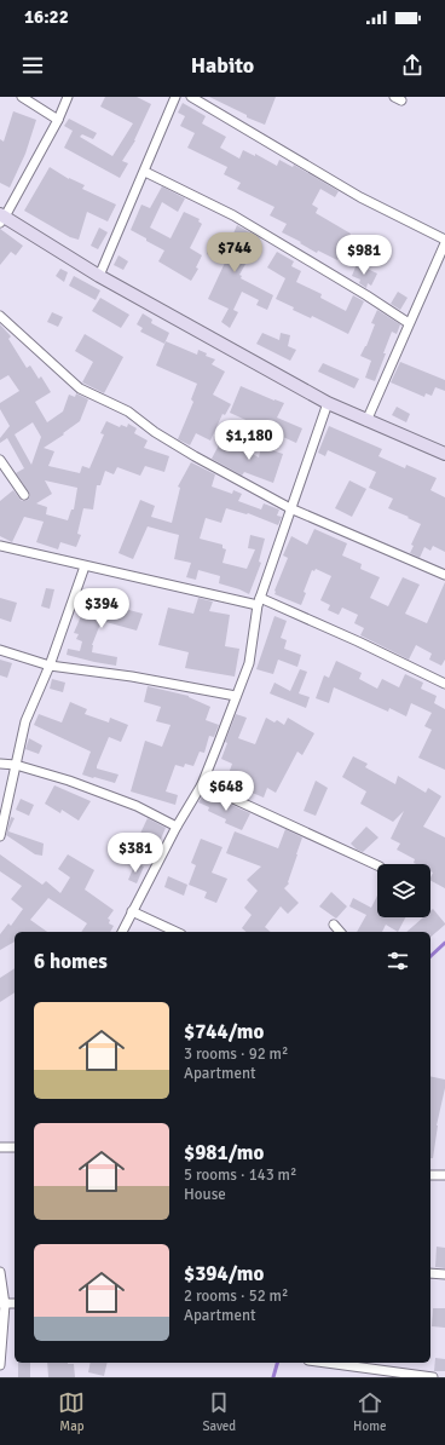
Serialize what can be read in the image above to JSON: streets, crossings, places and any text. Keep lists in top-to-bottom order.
{
  "page": {
    "status": "16:22",
    "header": "Habito",
    "price": [
      "$744",
      "$981",
      "$1,180",
      "$394",
      "$648",
      "$381"
    ],
    "heading": "6 homes",
    "list": [
      {
        "name": "$744/mo",
        "note": "3 rooms · 92 m² · Apartment"
      },
      {
        "name": "$981/mo",
        "note": "5 rooms · 143 m² · House"
      },
      {
        "name": "$394/mo",
        "note": "2 rooms · 52 m² · Apartment"
      }
    ],
    "tabs": ["Map", "Saved", "Home"]
  }
}
